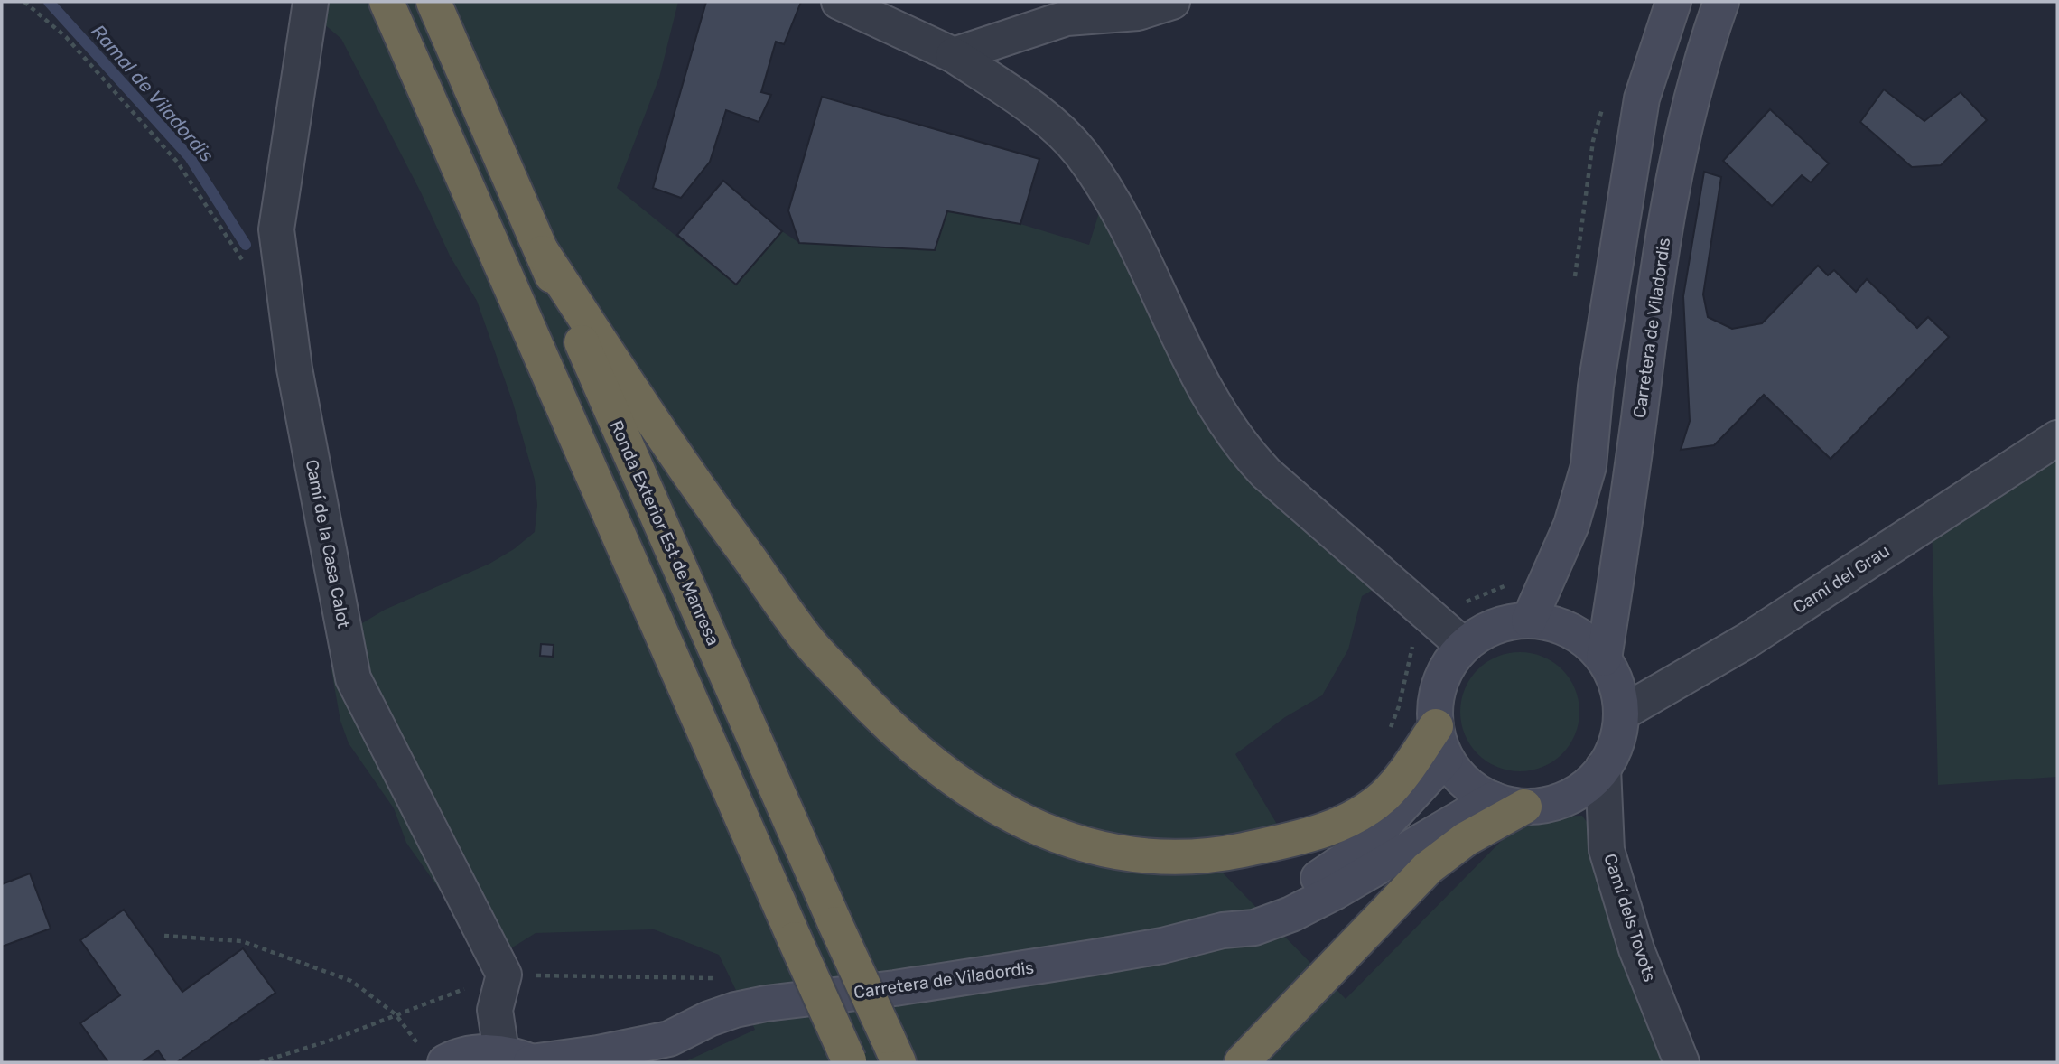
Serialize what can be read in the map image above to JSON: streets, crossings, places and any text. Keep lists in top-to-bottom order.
{
  "streets": {
    "highway": ["Ronda Exterior Est de Manresa"],
    "street": [
      "Carretera de Viladordis",
      "Camí de la Casa Calot",
      "Camí del Grau",
      "Camí dels Tovots"
    ]
  },
  "crossings": [
    ["Carretera de Viladordis", "Camí del Grau"],
    ["Carretera de Viladordis", "Camí dels Tovots"],
    ["Camí del Grau", "Camí dels Tovots"]
  ],
  "water": ["Ramal de Viladordis"]
}
